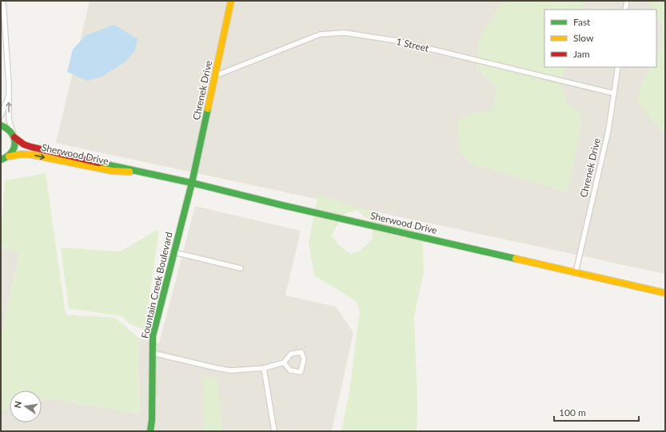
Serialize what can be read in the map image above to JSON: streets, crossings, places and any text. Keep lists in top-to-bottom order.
{
  "streets": {
    "street": [
      "1 Street",
      "Chrenek Drive",
      "Sherwood Drive",
      "Fountain Creek Boulevard"
    ]
  },
  "crossings": [
    ["1 Street", "Chrenek Drive"],
    ["Chrenek Drive", "Sherwood Drive"],
    ["Chrenek Drive", "Fountain Creek Boulevard"],
    ["Sherwood Drive", "Fountain Creek Boulevard"]
  ],
  "legend": ["Fast", "Slow", "Jam"],
  "scale_bar": "100 m",
  "north": "left"
}
